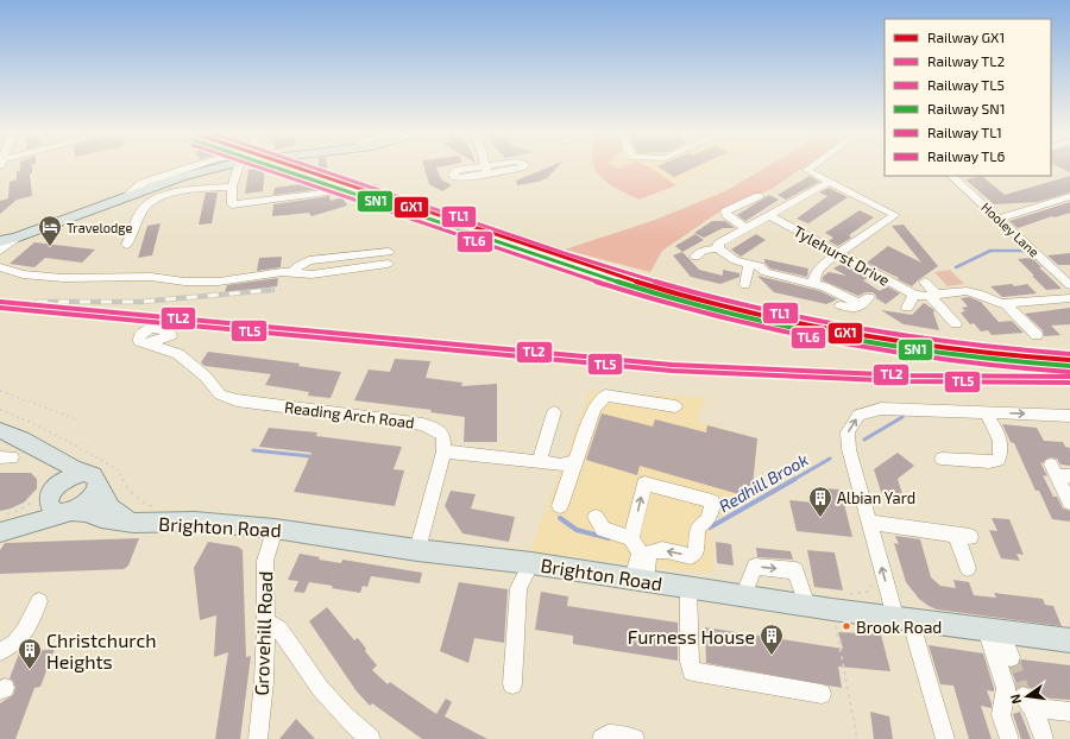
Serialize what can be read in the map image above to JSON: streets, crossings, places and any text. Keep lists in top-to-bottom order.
{
  "streets": {
    "main road": ["Brighton Road"],
    "street": [
      "Hooley Lane",
      "Tylehurst Drive",
      "Reading Arch Road",
      "Grovehill Road"
    ]
  },
  "crossings": [
    ["Brighton Road", "Grovehill Road"]
  ],
  "water": ["Redhill Brook"],
  "places": {
    "hotel": ["Travelodge"],
    "building": ["Albian Yard", "Furness House", "Christchurch Heights"],
    "other": ["Brook Road"]
  },
  "lines": [
    "rail line GX1",
    "rail line SN1",
    "rail line TL1",
    "rail line TL6",
    "rail line TL2",
    "rail line TL5"
  ],
  "legend": [
    "Railway GX1",
    "Railway TL2",
    "Railway TL5",
    "Railway SN1",
    "Railway TL1",
    "Railway TL6"
  ],
  "north": "left"
}
